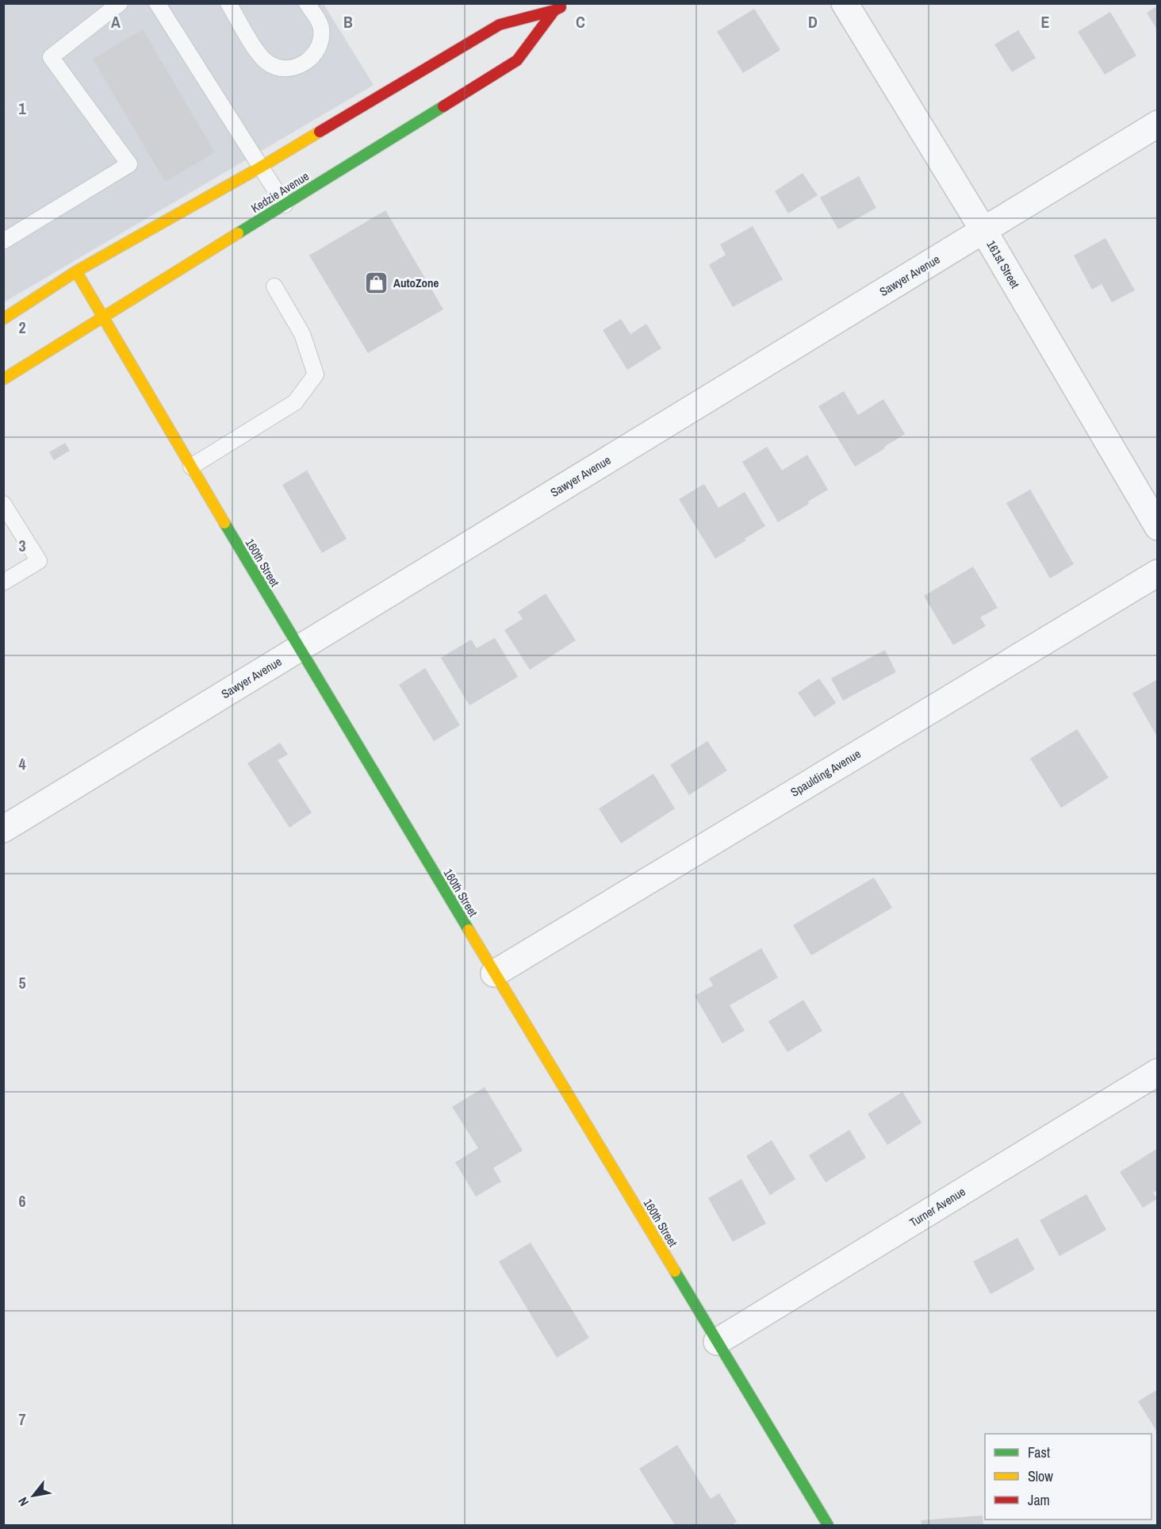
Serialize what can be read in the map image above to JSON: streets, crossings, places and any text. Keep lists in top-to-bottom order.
{
  "streets": {
    "street": [
      "Kedzie Avenue",
      "161st Street",
      "Sawyer Avenue",
      "160th Street",
      "Spaulding Avenue",
      "Turner Avenue"
    ]
  },
  "crossings": [
    ["Kedzie Avenue", "160th Street"],
    ["161st Street", "Sawyer Avenue"],
    ["Sawyer Avenue", "160th Street"],
    ["160th Street", "Spaulding Avenue"],
    ["160th Street", "Turner Avenue"]
  ],
  "places": {
    "shop": ["AutoZone"]
  },
  "legend": ["Fast", "Slow", "Jam"],
  "north": "bottom left",
  "grid": {
    "columns": [
      "A",
      "B",
      "C",
      "D",
      "E"
    ],
    "rows": [
      "1",
      "2",
      "3",
      "4",
      "5",
      "6",
      "7"
    ]
  }
}
